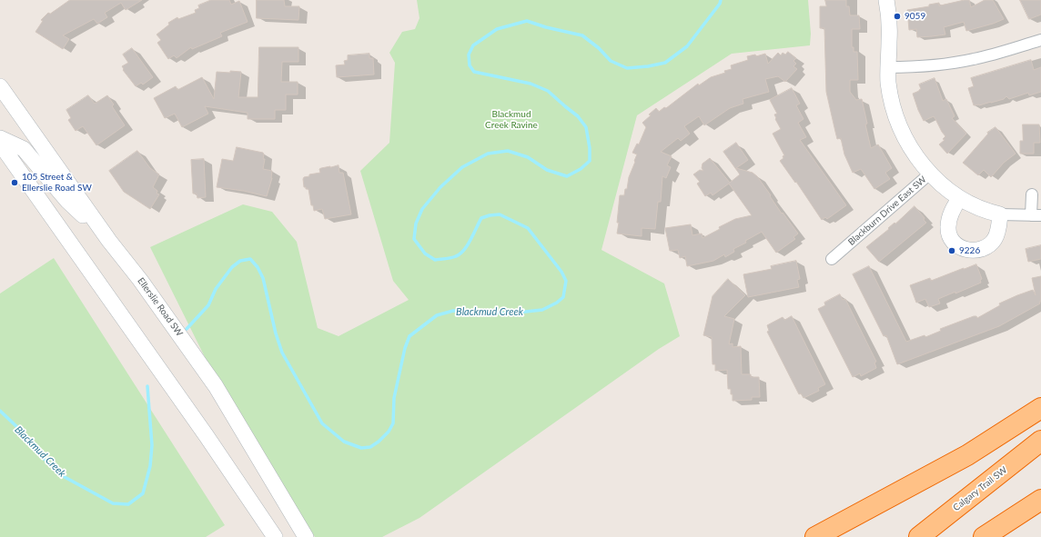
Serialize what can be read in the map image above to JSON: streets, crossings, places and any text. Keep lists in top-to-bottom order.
{
  "streets": {
    "highway": ["Calgary Trail SW"],
    "main road": ["Blackburn Drive East SW", "Ellerslie Road SW"]
  },
  "water": ["Blackmud Creek"],
  "parks": ["Blackmud Creek Ravine"],
  "places": ["9059", "105 Street & Ellerslie Road SW", "9226"]
}
